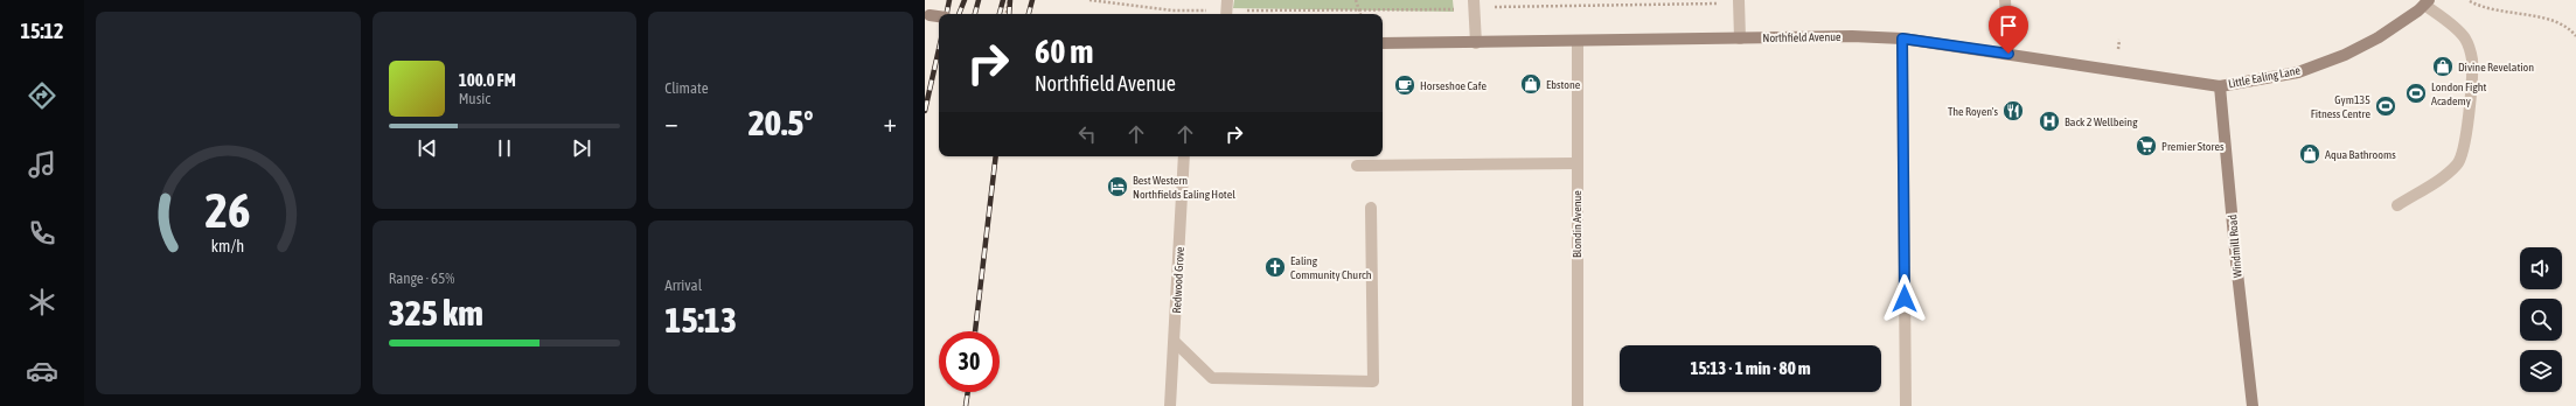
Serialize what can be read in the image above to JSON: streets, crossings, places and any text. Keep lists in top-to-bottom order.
{
  "streets": {
    "main road": ["Northfield Avenue", "Little Ealing Lane", "Windmill Road"],
    "street": ["Blondin Avenue", "Redwood Grove"]
  },
  "crossings": [
    ["Northfield Avenue", "Little Ealing Lane"],
    ["Northfield Avenue", "Blondin Avenue"],
    ["Northfield Avenue", "Windmill Road"],
    ["Little Ealing Lane", "Windmill Road"]
  ],
  "places": {
    "shop": ["Divine Revelation", "Ebstone", "Aqua Bathrooms"],
    "cafe": ["Horseshoe Cafe"],
    "sports": ["London Fight Academy", "Gym135 Fitness Centre"],
    "restaurant": ["The Royen's"],
    "hospital": ["Back 2 Wellbeing"],
    "supermarket": ["Premier Stores"],
    "hotel": ["Best Western Northfields Ealing Hotel"],
    "church": ["Ealing Community Church"]
  },
  "page": {
    "tabs": "15:12",
    "tile": [
      "Climate",
      ["Range · 65%", "325 km"],
      ["Arrival", "15:13"]
    ],
    "turn": ["60 m", "Northfield Avenue"],
    "song": ["100.0 FM", "Music"],
    "heat": ["−", "20.5°", "+"],
    "limit": "30",
    "trip": "15:13 · 1 min · 80 m",
    "gauge": ["26", "km/h"]
  }
}
